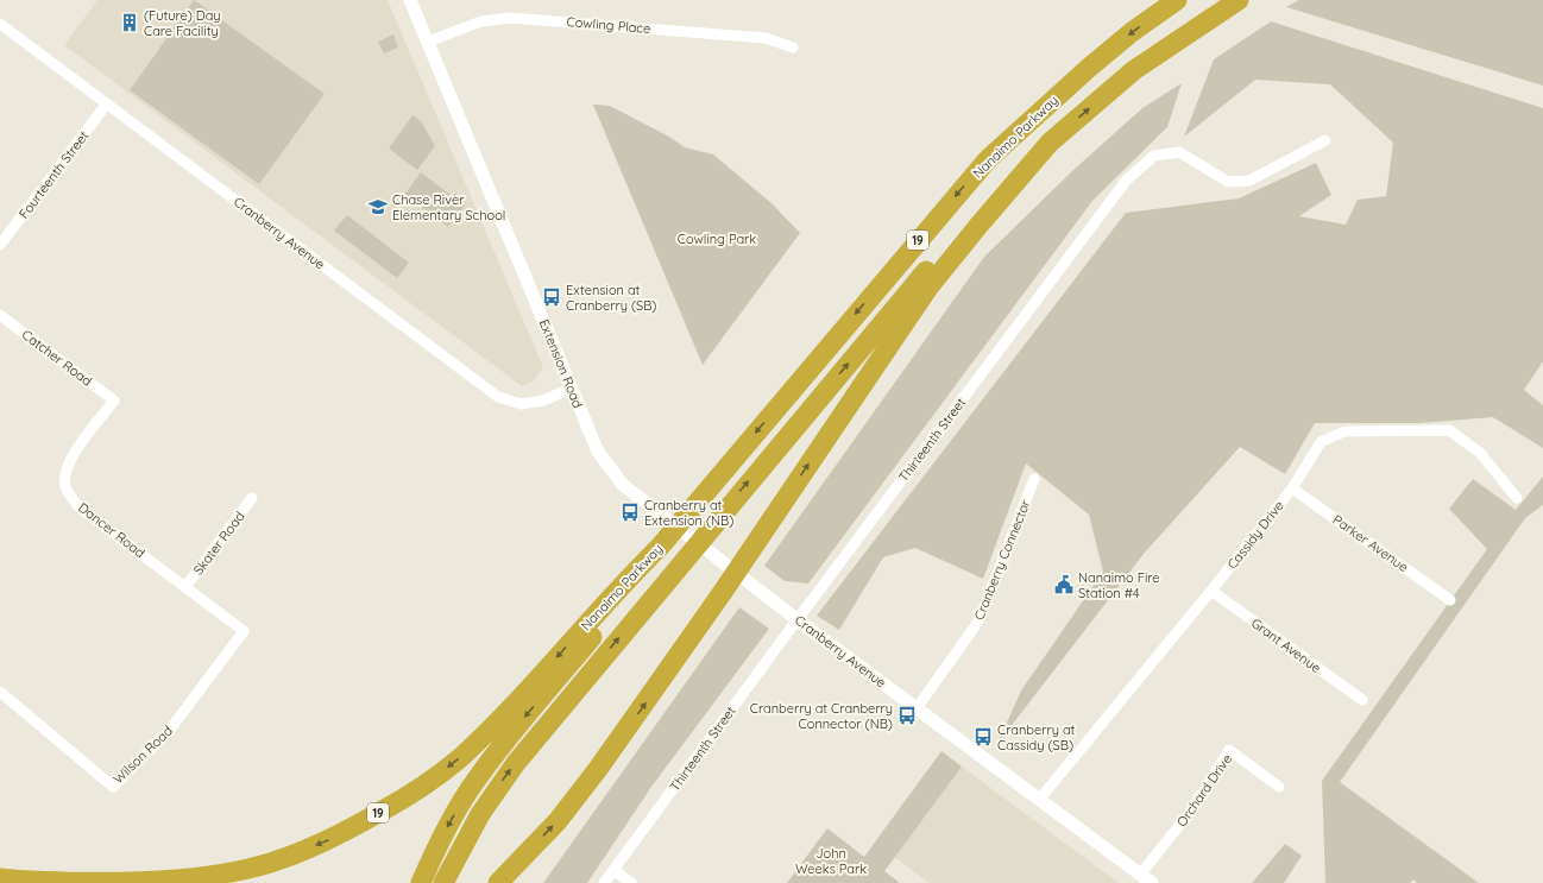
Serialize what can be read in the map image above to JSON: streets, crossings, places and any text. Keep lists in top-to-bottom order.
{
  "streets": {
    "highway": ["Nanaimo Parkway", "19"],
    "street": [
      "Cowling Place",
      "Fourteenth Street",
      "Cranberry Avenue",
      "Catcher Road",
      "Extension Road",
      "Thirteenth Street",
      "Dancer Road",
      "Cassidy Drive",
      "Skater Road",
      "Parker Avenue",
      "Cranberry Connector",
      "Grant Avenue",
      "Wilson Road",
      "Orchard Drive"
    ]
  },
  "crossings": [
    ["Cowling Place", "Extension Road"],
    ["Fourteenth Street", "Cranberry Avenue"],
    ["Cranberry Avenue", "Extension Road"],
    ["Cranberry Avenue", "Thirteenth Street"],
    ["Cranberry Avenue", "Cassidy Drive"],
    ["Cranberry Avenue", "Cranberry Connector"],
    ["Cranberry Avenue", "Orchard Drive"],
    ["Catcher Road", "Dancer Road"],
    ["Dancer Road", "Skater Road"],
    ["Dancer Road", "Wilson Road"],
    ["Cassidy Drive", "Parker Avenue"],
    ["Cassidy Drive", "Grant Avenue"]
  ],
  "parks": ["Cowling Park", "John Weeks Park"],
  "places": {
    "building": ["(Future) Day Care Facility"],
    "school or university": ["Chase River Elementary School"],
    "bus stop": [
      "Extension at Cranberry (SB)",
      "Cranberry at Extension (NB)",
      "Cranberry at Cranberry Connector (NB)",
      "Cranberry at Cassidy (SB)"
    ],
    "public building": ["Nanaimo Fire Station #4"]
  }
}
